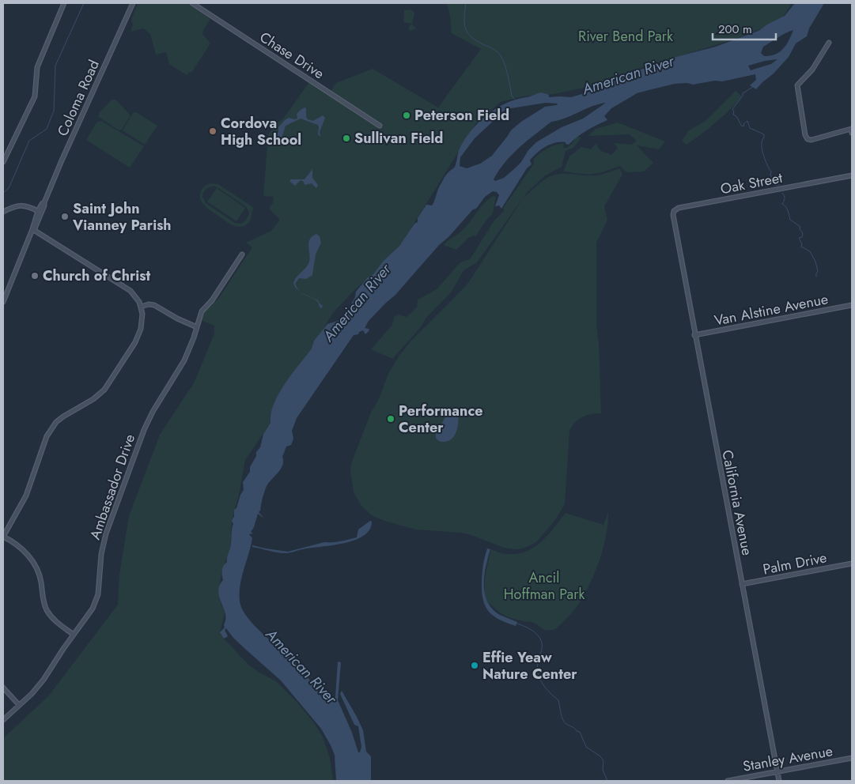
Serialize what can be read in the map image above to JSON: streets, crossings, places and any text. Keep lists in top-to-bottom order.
{
  "streets": {
    "street": [
      "Chase Drive",
      "Coloma Road",
      "Oak Street",
      "Van Alstine Avenue",
      "Ambassador Drive",
      "California Avenue",
      "Palm Drive",
      "Stanley Avenue"
    ]
  },
  "crossings": [
    ["Oak Street", "California Avenue"],
    ["Van Alstine Avenue", "California Avenue"],
    ["California Avenue", "Palm Drive"],
    ["California Avenue", "Stanley Avenue"]
  ],
  "water": ["American River"],
  "parks": ["River Bend Park", "Ancil Hoffman Park"],
  "places": [
    "Peterson Field",
    "Cordova High School",
    "Sullivan Field",
    "Saint John Vianney Parish",
    "Church of Christ",
    "Performance Center",
    "Effie Yeaw Nature Center"
  ],
  "scale_bar": "200 m"
}
